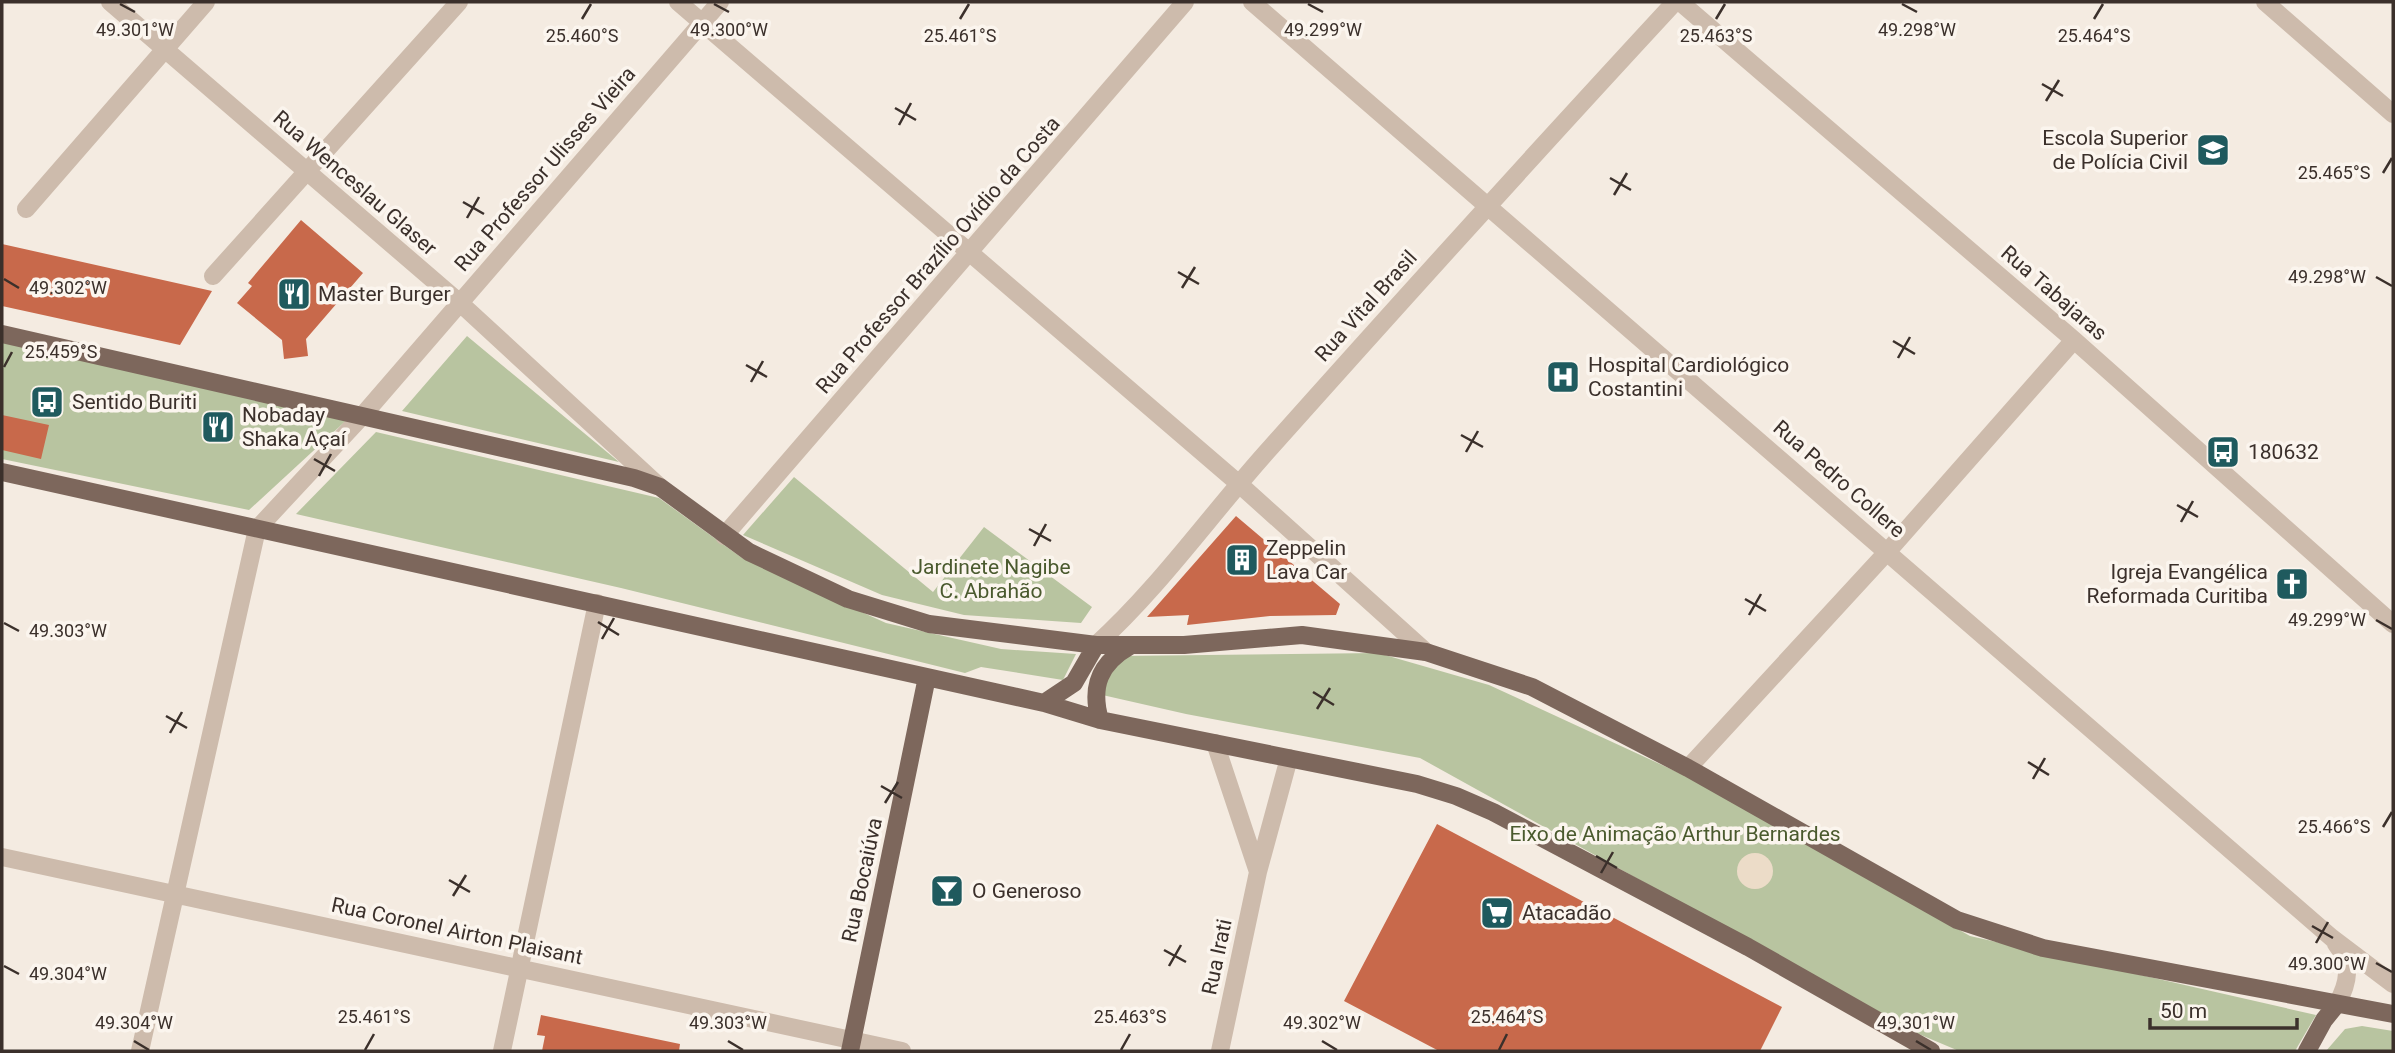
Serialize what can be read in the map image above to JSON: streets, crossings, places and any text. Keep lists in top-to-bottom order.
{
  "streets": {
    "main road": ["Rua Bocaiúva"],
    "street": [
      "Rua Professor Ulisses Vieira",
      "Rua Wenceslau Glaser",
      "Rua Professor Brazílio Ovídio da Costa",
      "Rua Tabajaras",
      "Rua Vital Brasil",
      "Rua Pedro Collere",
      "Rua Coronel Airton Plaisant",
      "Rua Irati"
    ]
  },
  "crossings": [
    ["Rua Professor Ulisses Vieira", "Rua Wenceslau Glaser"],
    ["Rua Tabajaras", "Rua Vital Brasil"],
    ["Rua Vital Brasil", "Rua Pedro Collere"],
    ["Rua Bocaiúva", "Rua Coronel Airton Plaisant"]
  ],
  "parks": ["Jardinete Nagibe C. Abrahão", "Eixo de Animação Arthur Bernardes"],
  "places": {
    "school or university": ["Escola Superior de Polícia Civil"],
    "restaurant": ["Master Burger", "Nobaday Shaka Açaí"],
    "hospital": ["Hospital Cardiológico Costantini"],
    "bus stop": ["Sentido Buriti", "180632"],
    "building": ["Zeppelin Lava Car"],
    "church": ["Igreja Evangélica Reformada Curitiba"],
    "bar": ["O Generoso"],
    "supermarket": ["Atacadão"]
  },
  "scale_bar": "50 m",
  "coordinates": [
    "49.301°W",
    "49.300°W",
    "49.299°W",
    "49.298°W",
    "25.460°S",
    "25.464°S",
    "25.461°S",
    "25.463°S",
    "25.465°S",
    "49.302°W",
    "25.459°S",
    "49.303°W",
    "25.466°S",
    "49.304°W"
  ]
}
